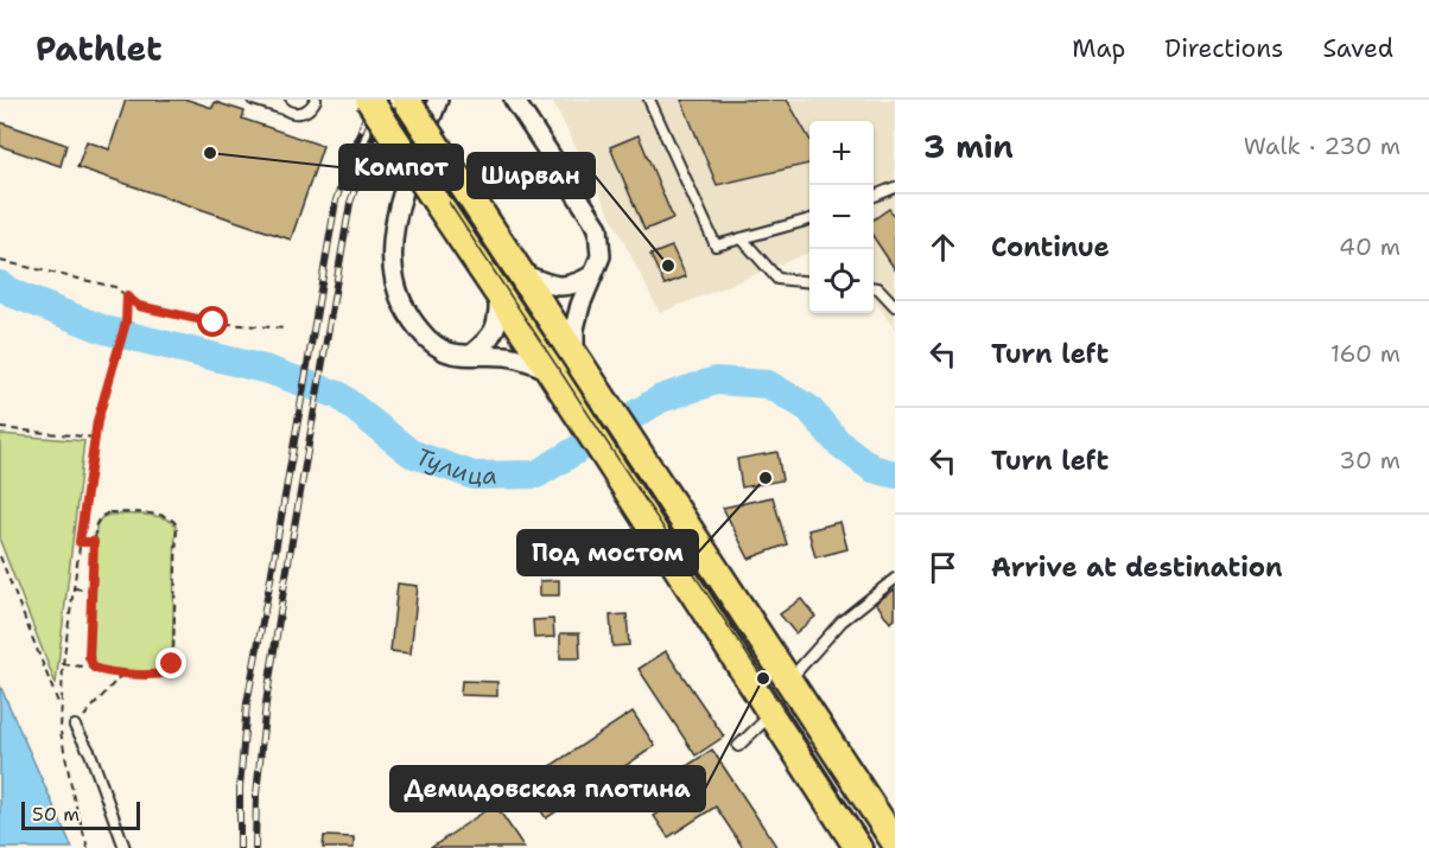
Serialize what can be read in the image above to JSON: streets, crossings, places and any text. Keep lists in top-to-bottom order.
{
  "water": ["Тулица"],
  "places": [
    "Компот",
    "Ширван",
    "Под мостом",
    "Демидовская плотина"
  ],
  "scale_bar": "50 m",
  "page": {
    "header": "Pathlet",
    "nav": ["Map", "Directions", "Saved"],
    "heading": ["3 min", "Walk · 230 m"],
    "map_buttons": ["+", "−"],
    "list": [
      ["Continue", "40 m"],
      ["Turn left", "160 m"],
      ["Turn left", "30 m"],
      "Arrive at destination"
    ],
    "scale": "50 m"
  }
}
